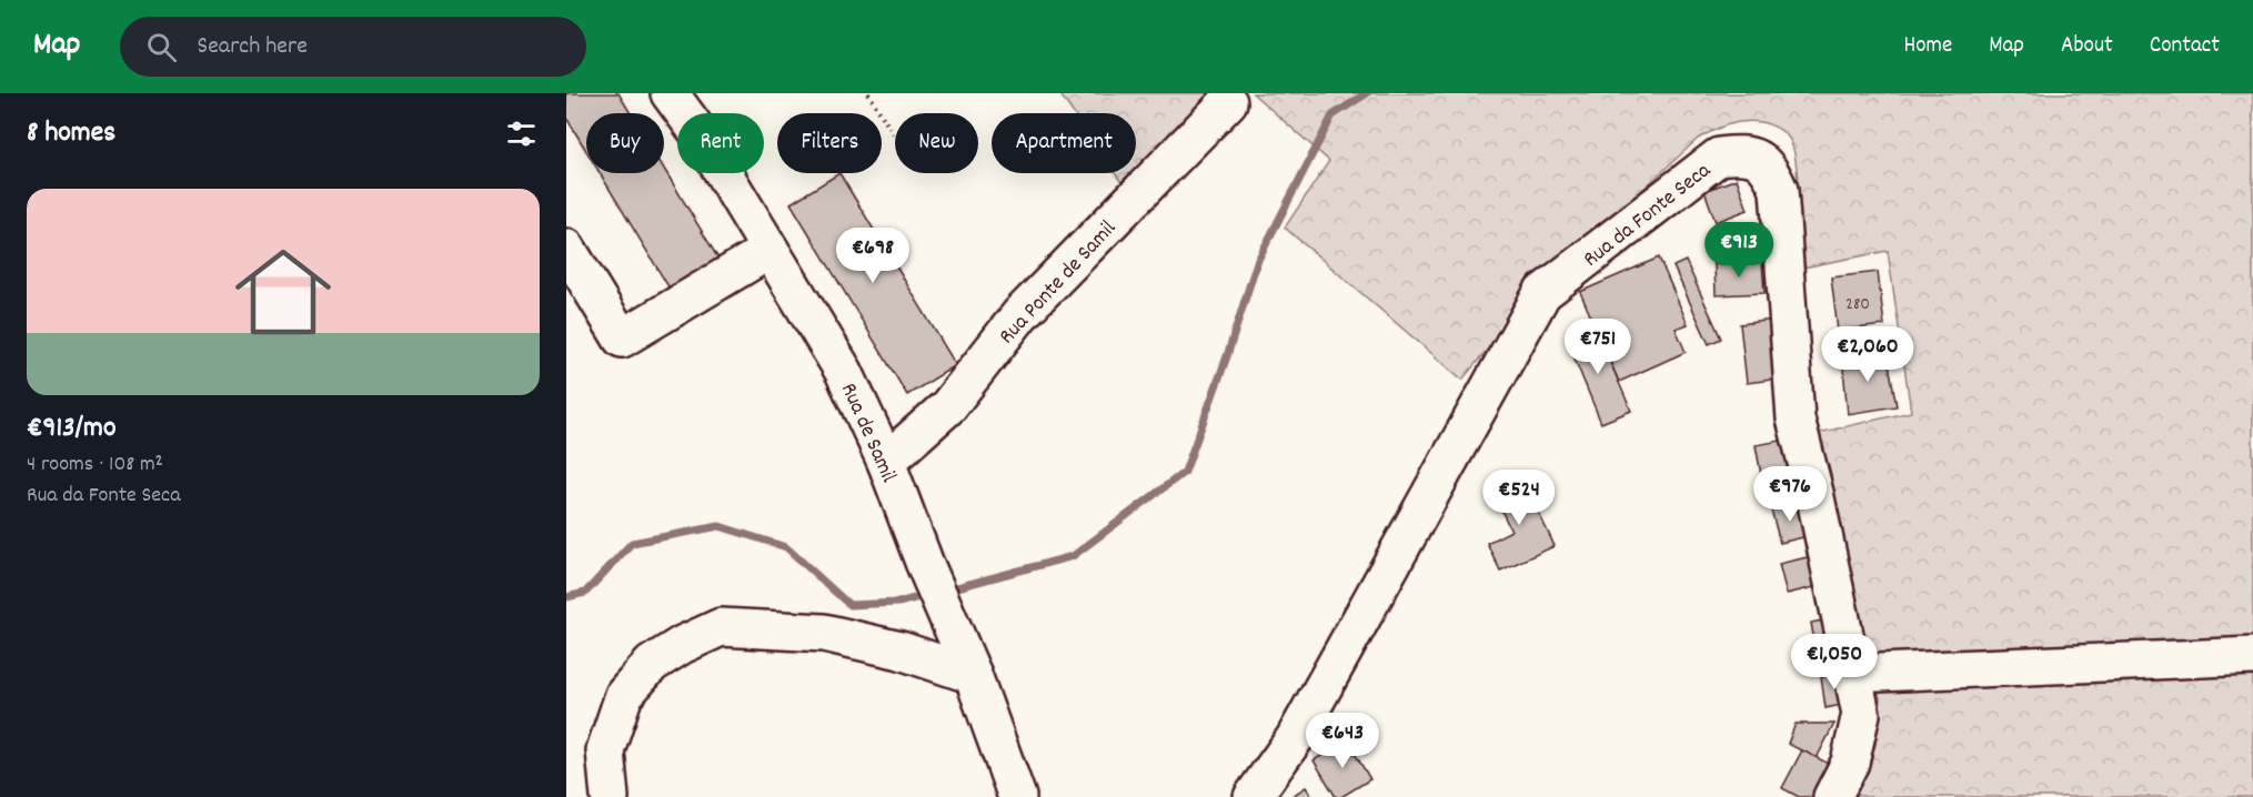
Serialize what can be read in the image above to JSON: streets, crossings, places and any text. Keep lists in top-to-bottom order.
{
  "streets": {
    "street": ["Rua da Fonte Seca", "Rua Ponte de Samil", "Rua de Samil"]
  },
  "crossings": [
    ["Rua Ponte de Samil", "Rua de Samil"]
  ],
  "house_numbers": ["280"],
  "page": {
    "header": "Map",
    "search": "Search here",
    "nav": [
      "Home",
      "Map",
      "About",
      "Contact"
    ],
    "heading": "8 homes",
    "chip": [
      "Buy",
      "Rent",
      "Filters",
      "New",
      "Apartment"
    ],
    "list": [
      {
        "name": "€913/mo",
        "note": "4 rooms · 108 m² · Rua da Fonte Seca"
      }
    ],
    "price": [
      "€913",
      "€698",
      "€751",
      "€2,060",
      "€976",
      "€524",
      "€1,050",
      "€643"
    ]
  }
}
